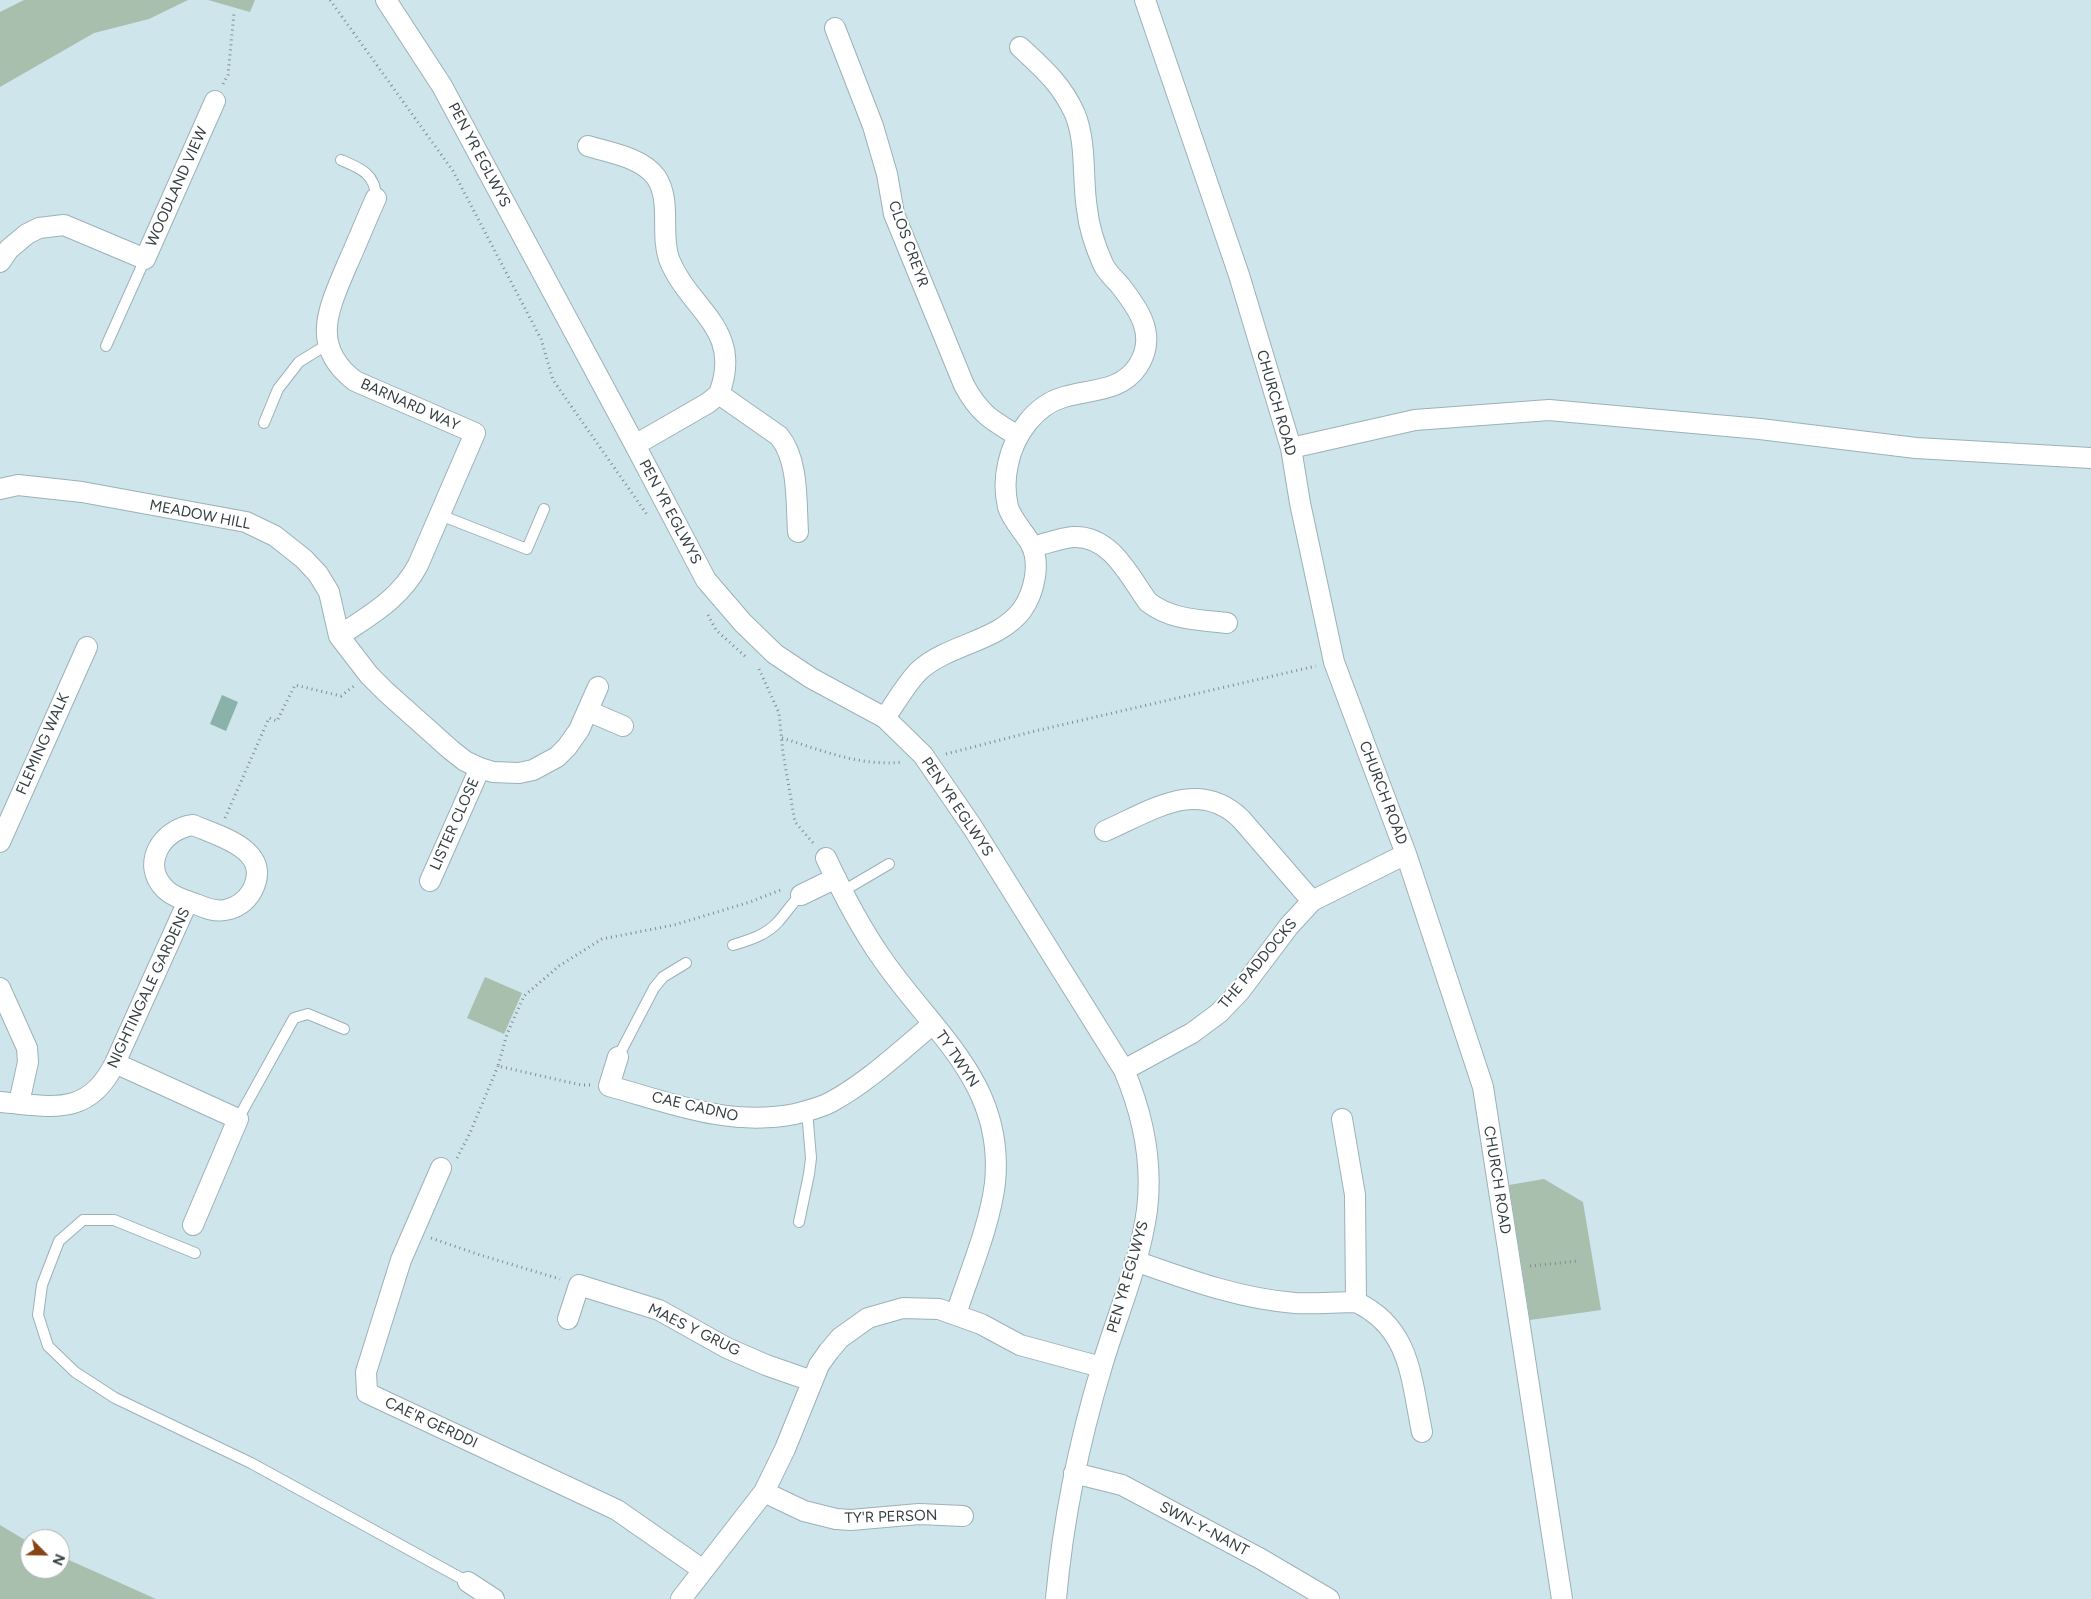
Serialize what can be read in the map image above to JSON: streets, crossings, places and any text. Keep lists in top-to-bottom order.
{
  "streets": {
    "street": [
      "PEN YR EGLWYS",
      "WOODLAND VIEW",
      "CLOS CREYR",
      "CHURCH ROAD",
      "BARNARD WAY",
      "MEADOW HILL",
      "FLEMING WALK",
      "LISTER CLOSE",
      "THE PADDOCKS",
      "NIGHTINGALE GARDENS",
      "TY TWYN",
      "CAE CADNO",
      "MAES Y GRUG",
      "CAE'R GERDDI",
      "TY'R PERSON",
      "SWN-Y-NANT"
    ]
  },
  "crossings": [
    ["PEN YR EGLWYS", "THE PADDOCKS"],
    ["PEN YR EGLWYS", "SWN-Y-NANT"],
    ["CHURCH ROAD", "THE PADDOCKS"],
    ["BARNARD WAY", "MEADOW HILL"],
    ["TY TWYN", "CAE CADNO"]
  ],
  "north": "bottom right"
}
